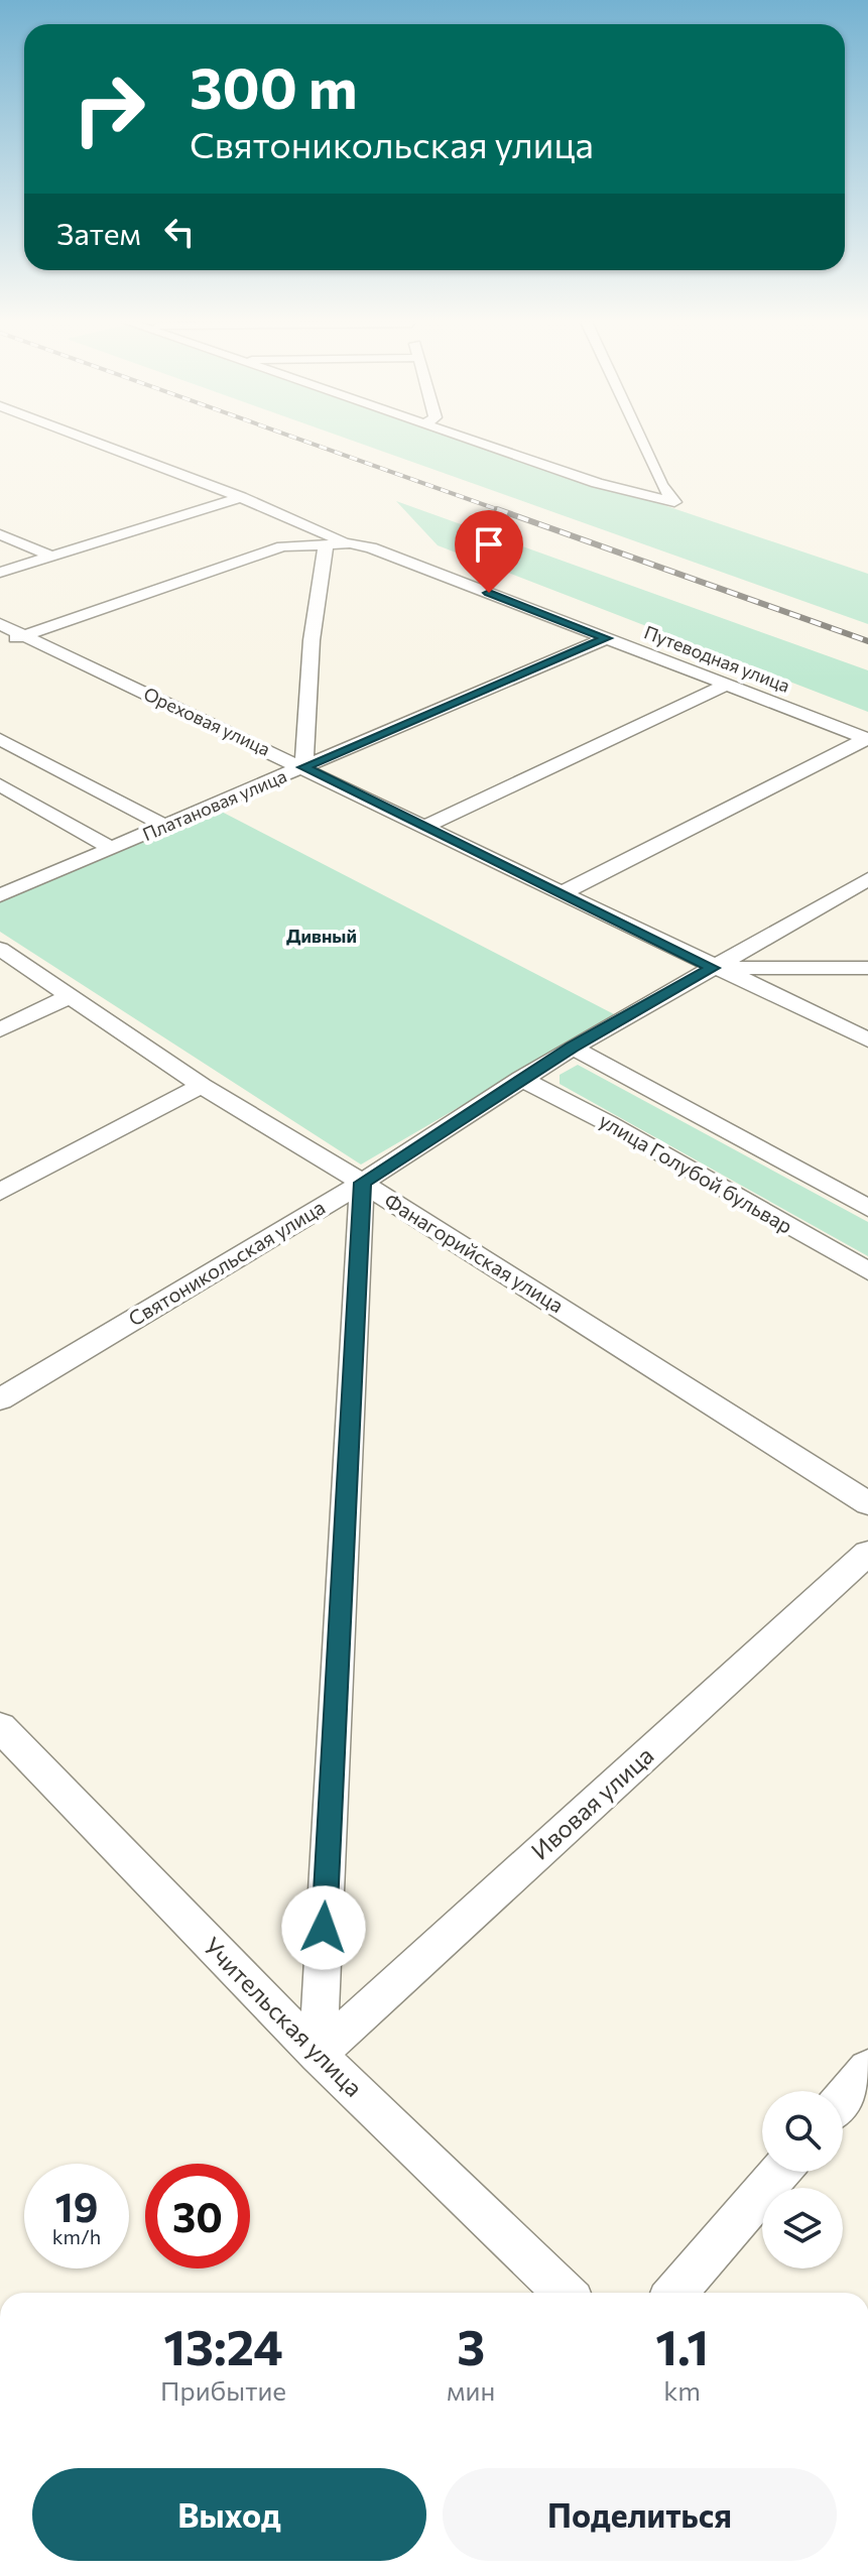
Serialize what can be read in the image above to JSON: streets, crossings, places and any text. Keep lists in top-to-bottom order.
{
  "streets": {
    "street": [
      "Путеводная улица",
      "Ореховая улица",
      "Платановая улица",
      "улица Голубой бульвар",
      "Фанагорийская улица",
      "Святоникольская улица",
      "Ивовая улица",
      "Учительская улица"
    ]
  },
  "crossings": [
    ["Путеводная улица", "Платановая улица"],
    ["Ореховая улица", "Платановая улица"],
    ["Ореховая улица", "Святоникольская улица"],
    ["улица Голубой бульвар", "Святоникольская улица"],
    ["Фанагорийская улица", "Святоникольская улица"],
    ["Ивовая улица", "Учительская улица"]
  ],
  "districts": ["Дивный"],
  "page": {
    "turn": ["300 m", "Святоникольская улица"],
    "then": "Затем",
    "speed": "19 km/h",
    "limit": "30",
    "eta": [
      "13:24",
      "Прибытие",
      "3",
      "мин",
      "1.1",
      "km"
    ],
    "buttons": ["Выход", "Поделиться"]
  }
}
